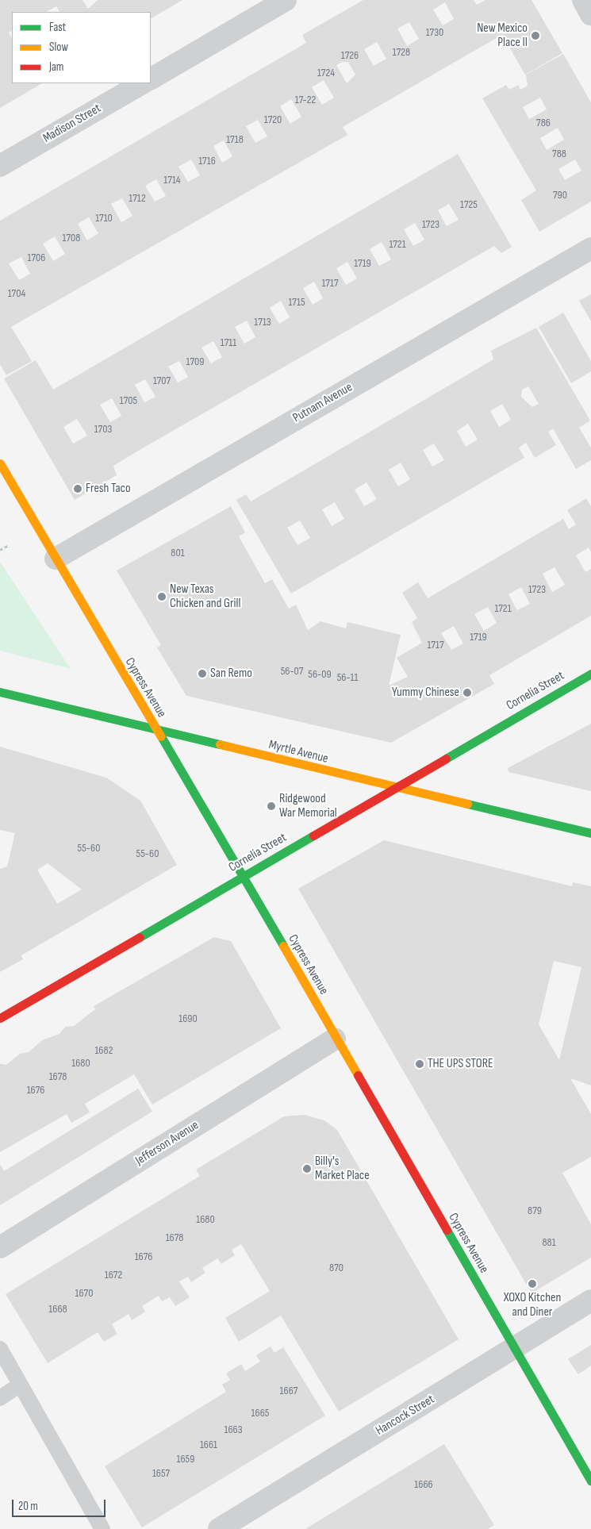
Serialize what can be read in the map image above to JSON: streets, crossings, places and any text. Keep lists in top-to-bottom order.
{
  "streets": {
    "main road": ["Cypress Avenue", "Cornelia Street", "Myrtle Avenue"],
    "street": [
      "Madison Street",
      "Putnam Avenue",
      "Jefferson Avenue",
      "Hancock Street"
    ]
  },
  "crossings": [
    ["Putnam Avenue", "Cypress Avenue"],
    ["Cypress Avenue", "Cornelia Street"],
    ["Cypress Avenue", "Myrtle Avenue"],
    ["Cypress Avenue", "Jefferson Avenue"],
    ["Cypress Avenue", "Hancock Street"],
    ["Cornelia Street", "Myrtle Avenue"]
  ],
  "places": [
    "New Mexico Place II",
    "Fresh Taco",
    "New Texas Chicken and Grill",
    "San Remo",
    "Yummy Chinese",
    "Ridgewood War Memorial",
    "THE UPS STORE",
    "Billy's Market Place",
    "XOXO Kitchen and Diner"
  ],
  "house_numbers": [
    "1730",
    "1728",
    "1726",
    "1724",
    "17-22",
    "1720",
    "786",
    "1718",
    "788",
    "1716",
    "1714",
    "790",
    "1712",
    "1725",
    "1710",
    "1723",
    "1708",
    "1721",
    "1706",
    "1719",
    "1717",
    "1704",
    "1715",
    "1713",
    "1711",
    "1709",
    "1707",
    "1705",
    "1703",
    "801",
    "1723",
    "1721",
    "1719",
    "1717",
    "56-07",
    "56-09",
    "56-11",
    "55-60",
    "55-60",
    "1690",
    "1682",
    "1680",
    "1678",
    "1676",
    "879",
    "1680",
    "1678",
    "881",
    "1676",
    "870",
    "1672",
    "1670",
    "1668",
    "1667",
    "1665",
    "1663",
    "1661",
    "1659",
    "1657",
    "1666"
  ],
  "legend": ["Fast", "Slow", "Jam"],
  "scale_bar": "20 m"
}
